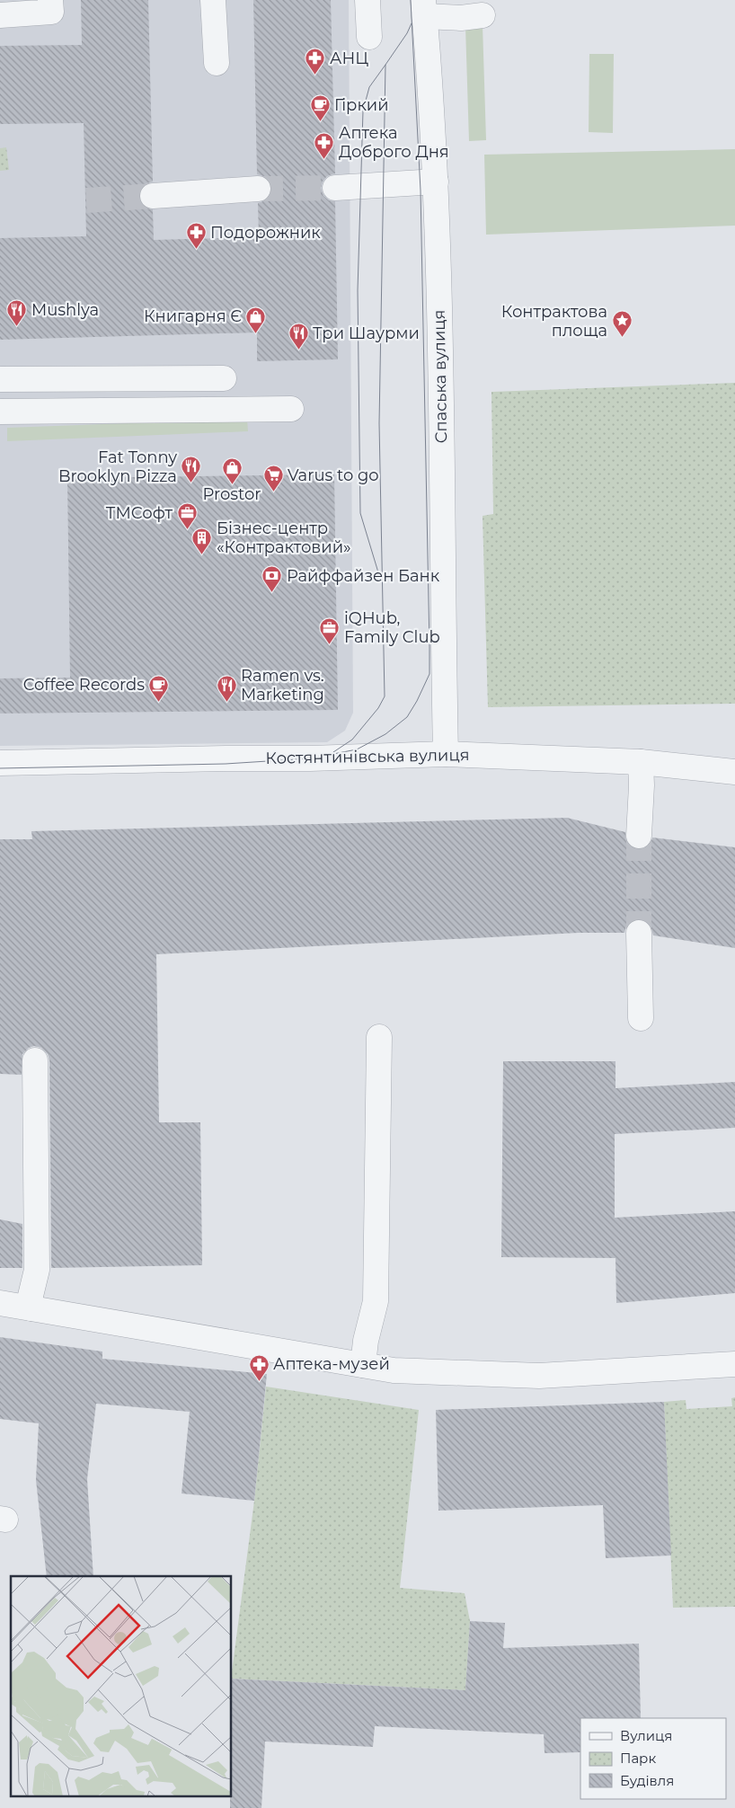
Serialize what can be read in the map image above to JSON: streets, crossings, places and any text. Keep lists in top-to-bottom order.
{
  "streets": {
    "street": ["Спаська вулиця", "Костянтинівська вулиця"]
  },
  "crossings": [
    ["Спаська вулиця", "Костянтинівська вулиця"]
  ],
  "places": {
    "pharmacy": [
      "АНЦ",
      "Аптека Доброго Дня",
      "Подорожник",
      "Аптека-музей"
    ],
    "cafe": ["Гіркий", "Coffee Records"],
    "restaurant": [
      "Mushlya",
      "Три Шаурми",
      "Fat Tonny Brooklyn Pizza",
      "Ramen vs. Marketing"
    ],
    "shop": ["Книгарня Є", "Prostor"],
    "place": ["Контрактова площа"],
    "supermarket": ["Varus to go"],
    "office": ["ТМСофт", "iQHub, Family Club"],
    "building": ["Бізнес-центр «Контрактовий»"],
    "bank": ["Райффайзен Банк"]
  },
  "legend": ["Вулиця", "Парк", "Будівля"]
}
